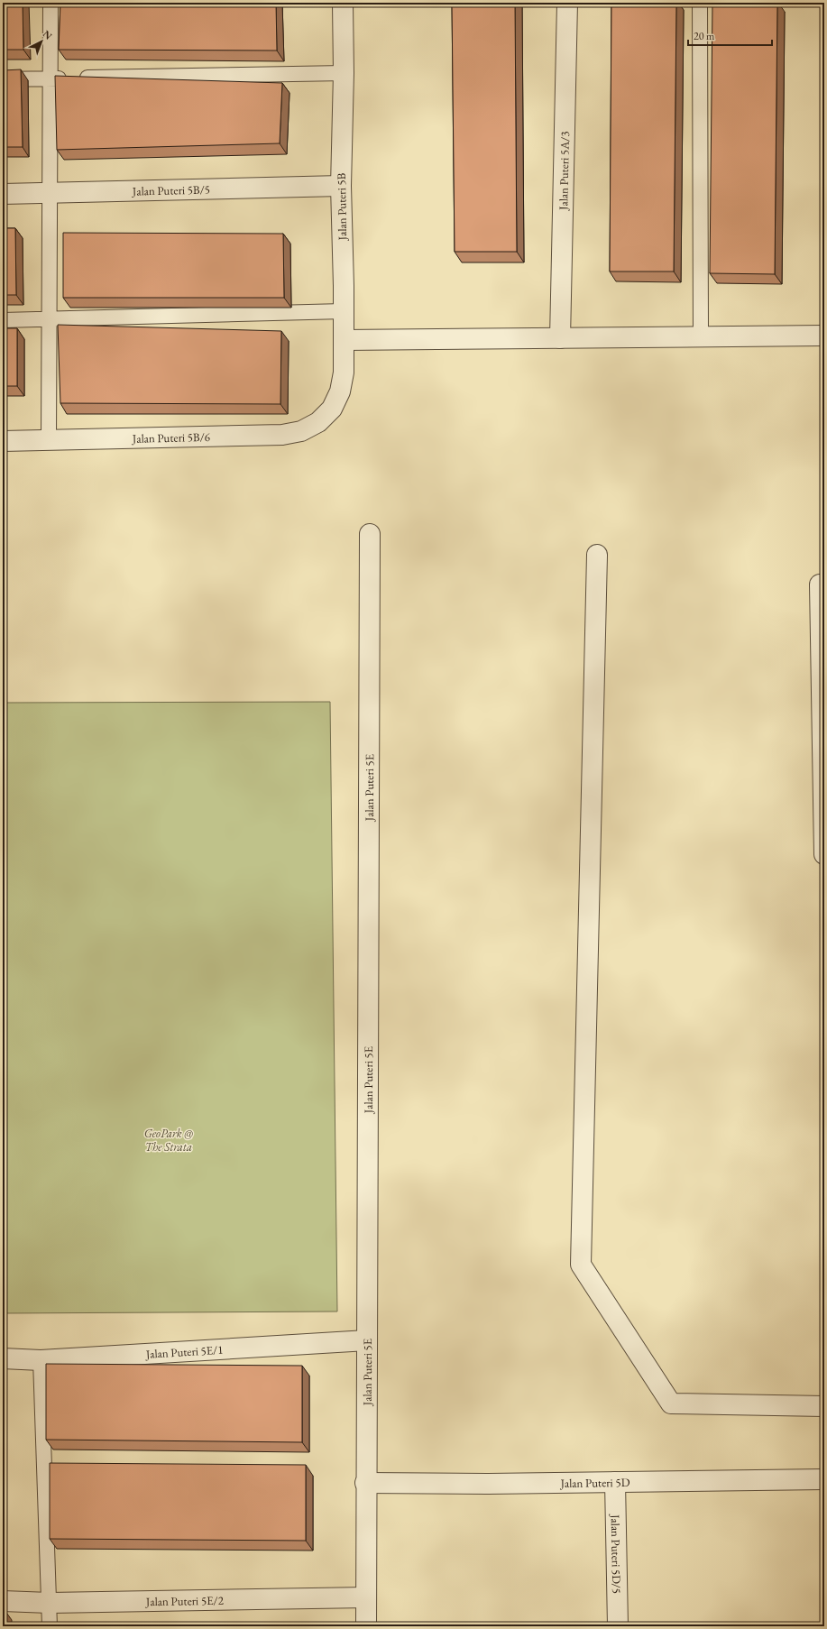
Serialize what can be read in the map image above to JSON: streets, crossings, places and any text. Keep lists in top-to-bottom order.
{
  "streets": {
    "street": [
      "Jalan Puteri 5A/3",
      "Jalan Puteri 5B/5",
      "Jalan Puteri 5B",
      "Jalan Puteri 5B/6",
      "Jalan Puteri 5E",
      "Jalan Puteri 5E/1",
      "Jalan Puteri 5D",
      "Jalan Puteri 5D/5",
      "Jalan Puteri 5E/2"
    ]
  },
  "crossings": [
    ["Jalan Puteri 5B/5", "Jalan Puteri 5B"],
    ["Jalan Puteri 5B", "Jalan Puteri 5B/6"],
    ["Jalan Puteri 5E", "Jalan Puteri 5E/1"],
    ["Jalan Puteri 5E", "Jalan Puteri 5D"],
    ["Jalan Puteri 5E", "Jalan Puteri 5E/2"],
    ["Jalan Puteri 5D", "Jalan Puteri 5D/5"]
  ],
  "parks": ["GeoPark @ The Strata"],
  "scale_bar": "20 m",
  "north": "top right"
}
